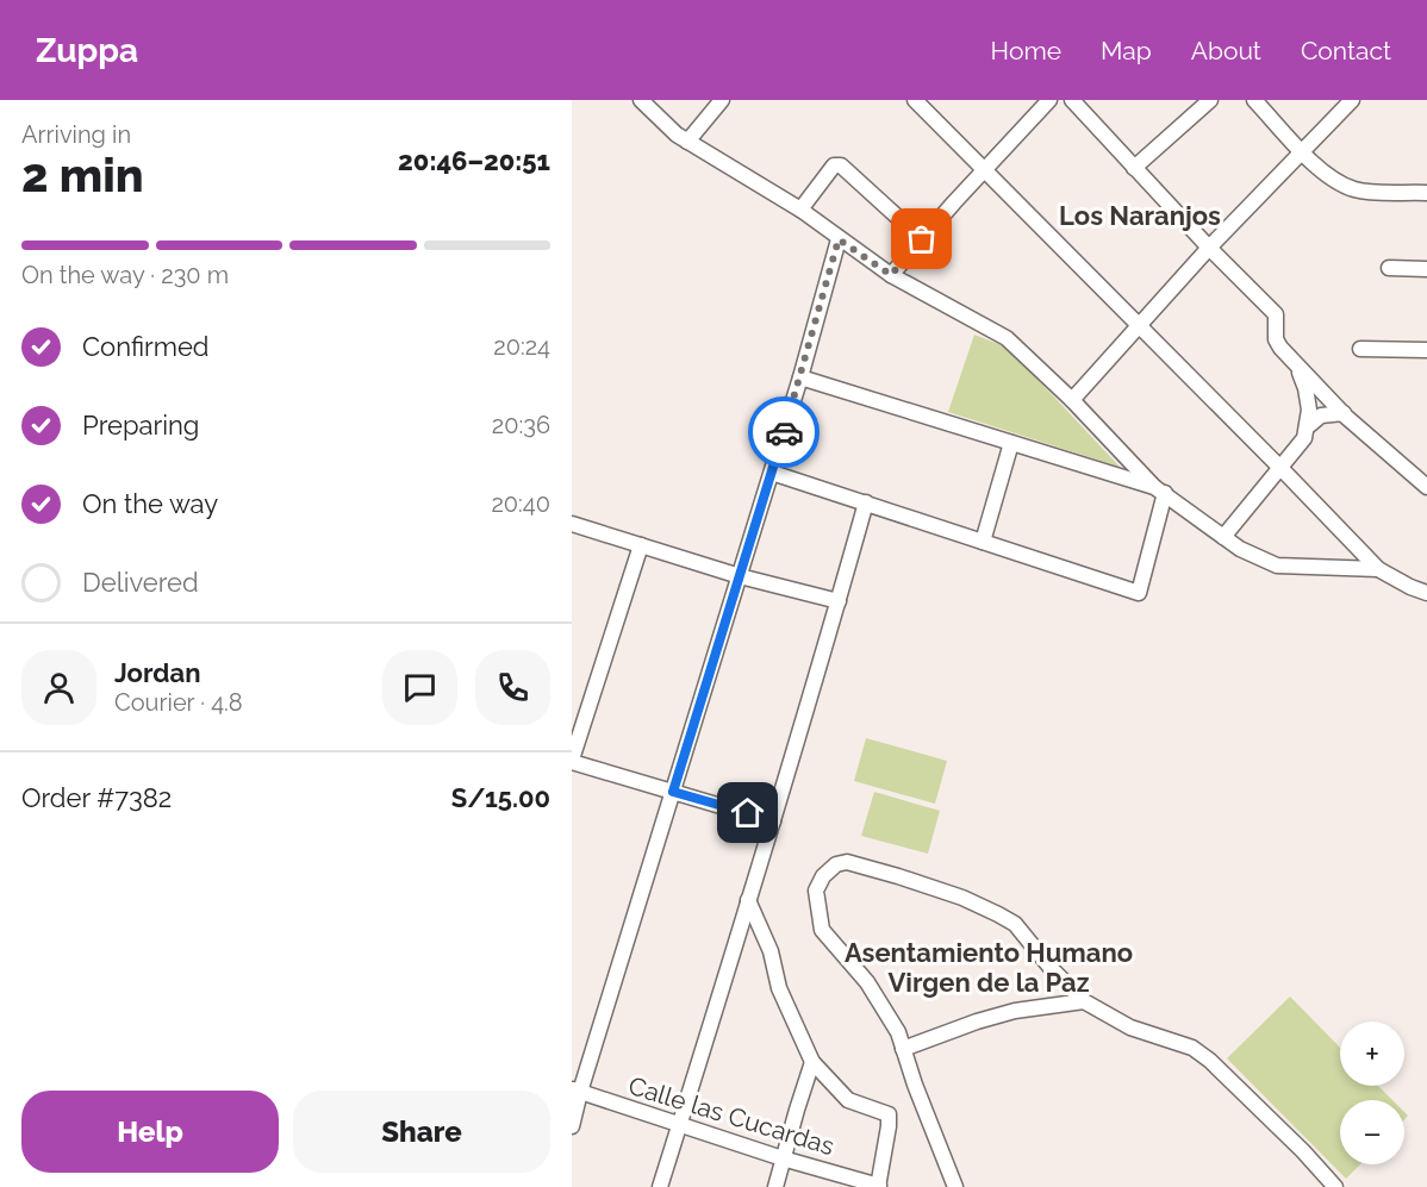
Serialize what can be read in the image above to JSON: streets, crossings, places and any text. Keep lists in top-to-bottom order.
{
  "streets": {
    "street": ["Calle las Cucardas"]
  },
  "districts": ["Los Naranjos", "Asentamiento Humano Virgen de la Paz"],
  "page": {
    "header": "Zuppa",
    "nav": [
      "Home",
      "Map",
      "About",
      "Contact"
    ],
    "heading": ["2 min", "Arriving in", "20:46–20:51"],
    "panel": [
      "Jordan",
      "Courier · 4.8",
      "Order #7382",
      "S/15.00"
    ],
    "bar": "On the way · 230 m",
    "list": [
      ["Confirmed", "20:24"],
      ["Preparing", "20:36"],
      ["On the way", "20:40"],
      "Delivered"
    ],
    "map_buttons": ["+", "−"],
    "buttons": ["Help", "Share"]
  }
}
